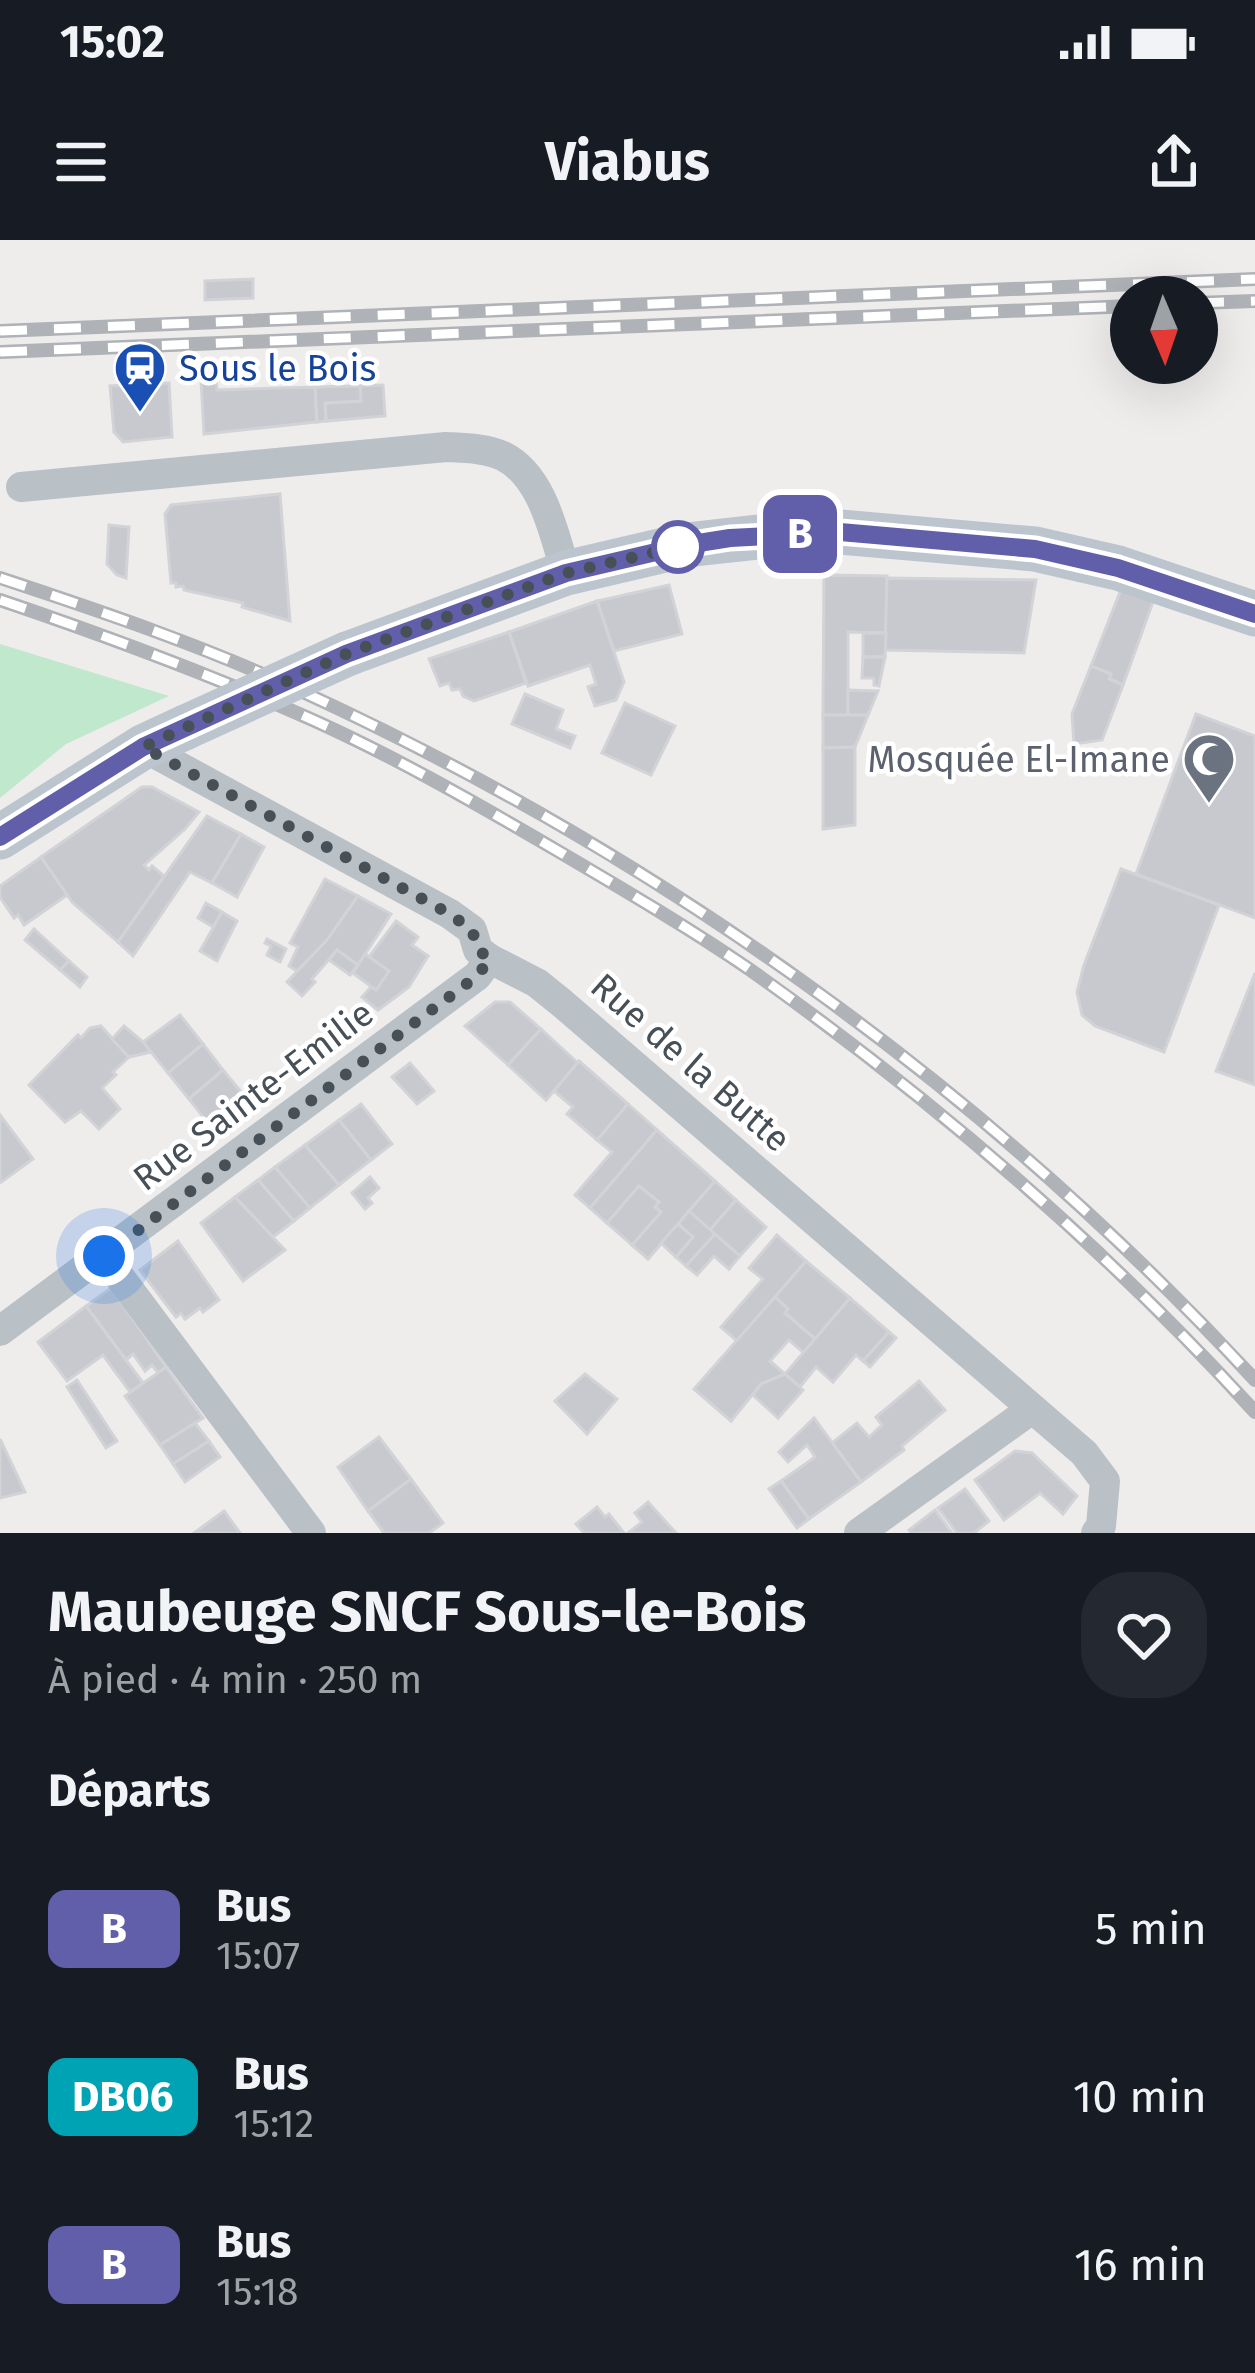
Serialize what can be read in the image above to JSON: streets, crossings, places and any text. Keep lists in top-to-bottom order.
{
  "streets": {
    "street": ["Rue de la Butte", "Rue Sainte-Emilie"]
  },
  "crossings": [
    ["Rue de la Butte", "Rue Sainte-Emilie"]
  ],
  "places": {
    "station": ["Sous le Bois"],
    "mosque": ["Mosquée El-Imane"]
  },
  "lines": ["bus line B"],
  "north": "bottom",
  "page": {
    "status": "15:02",
    "header": "Viabus",
    "on_map": "B",
    "heading": [
      ["Maubeuge SNCF Sous-le-Bois", "À pied · 4 min · 250 m"],
      "Départs"
    ],
    "list": [
      {
        "mark": "B",
        "name": "Bus",
        "note": "15:07",
        "value": "5 min"
      },
      {
        "mark": "DB06",
        "name": "Bus",
        "note": "15:12",
        "value": "10 min"
      },
      {
        "mark": "B",
        "name": "Bus",
        "note": "15:18",
        "value": "16 min"
      }
    ]
  }
}
